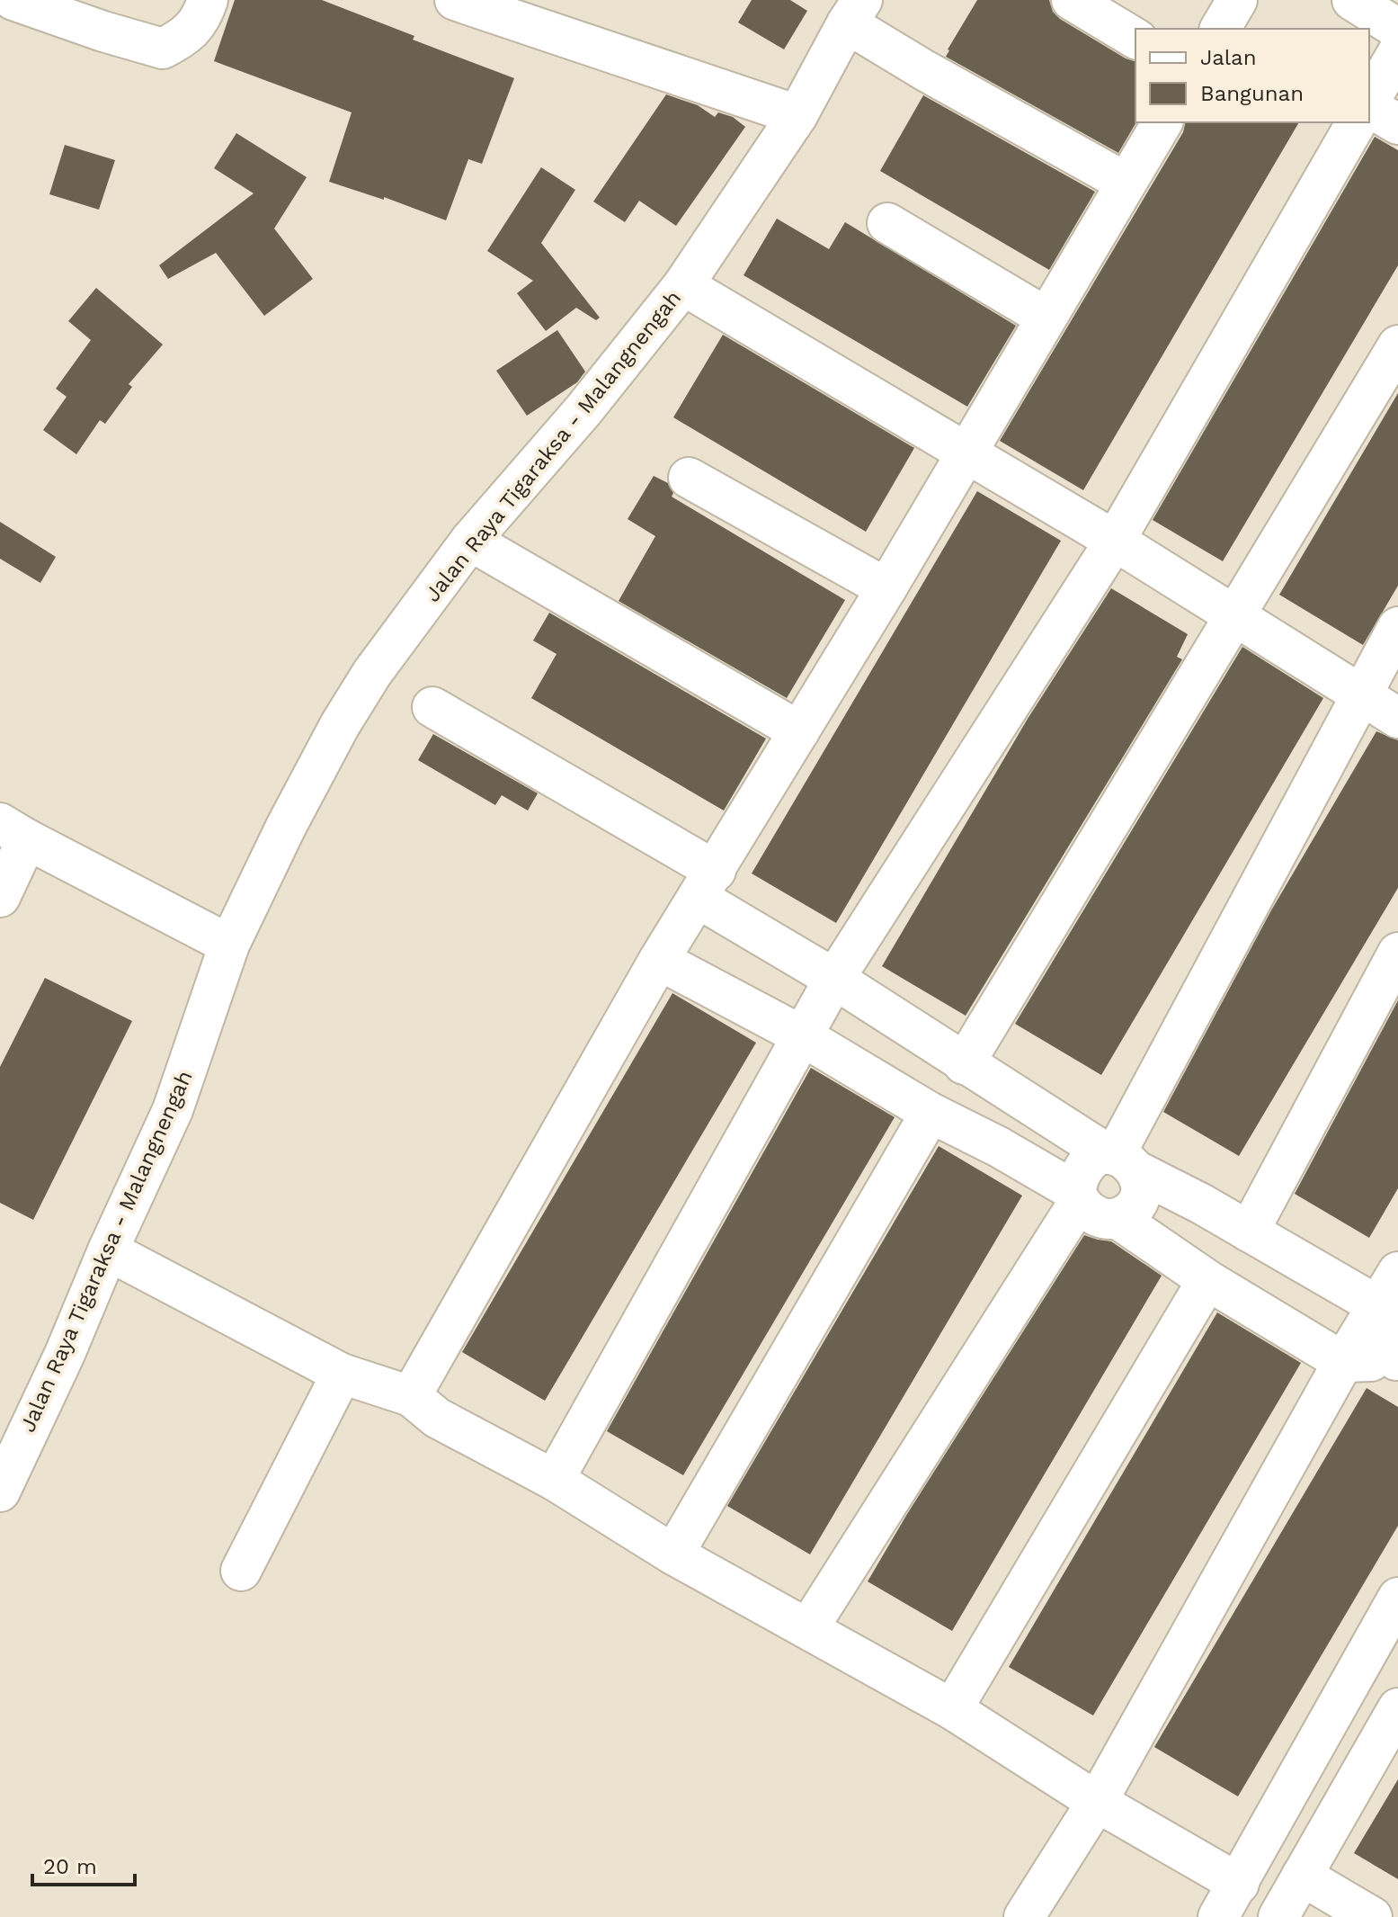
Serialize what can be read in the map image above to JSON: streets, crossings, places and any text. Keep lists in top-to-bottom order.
{
  "streets": {
    "street": ["Jalan Raya Tigaraksa - Malangnengah"]
  },
  "legend": ["Jalan", "Bangunan"],
  "scale_bar": "20 m"
}
